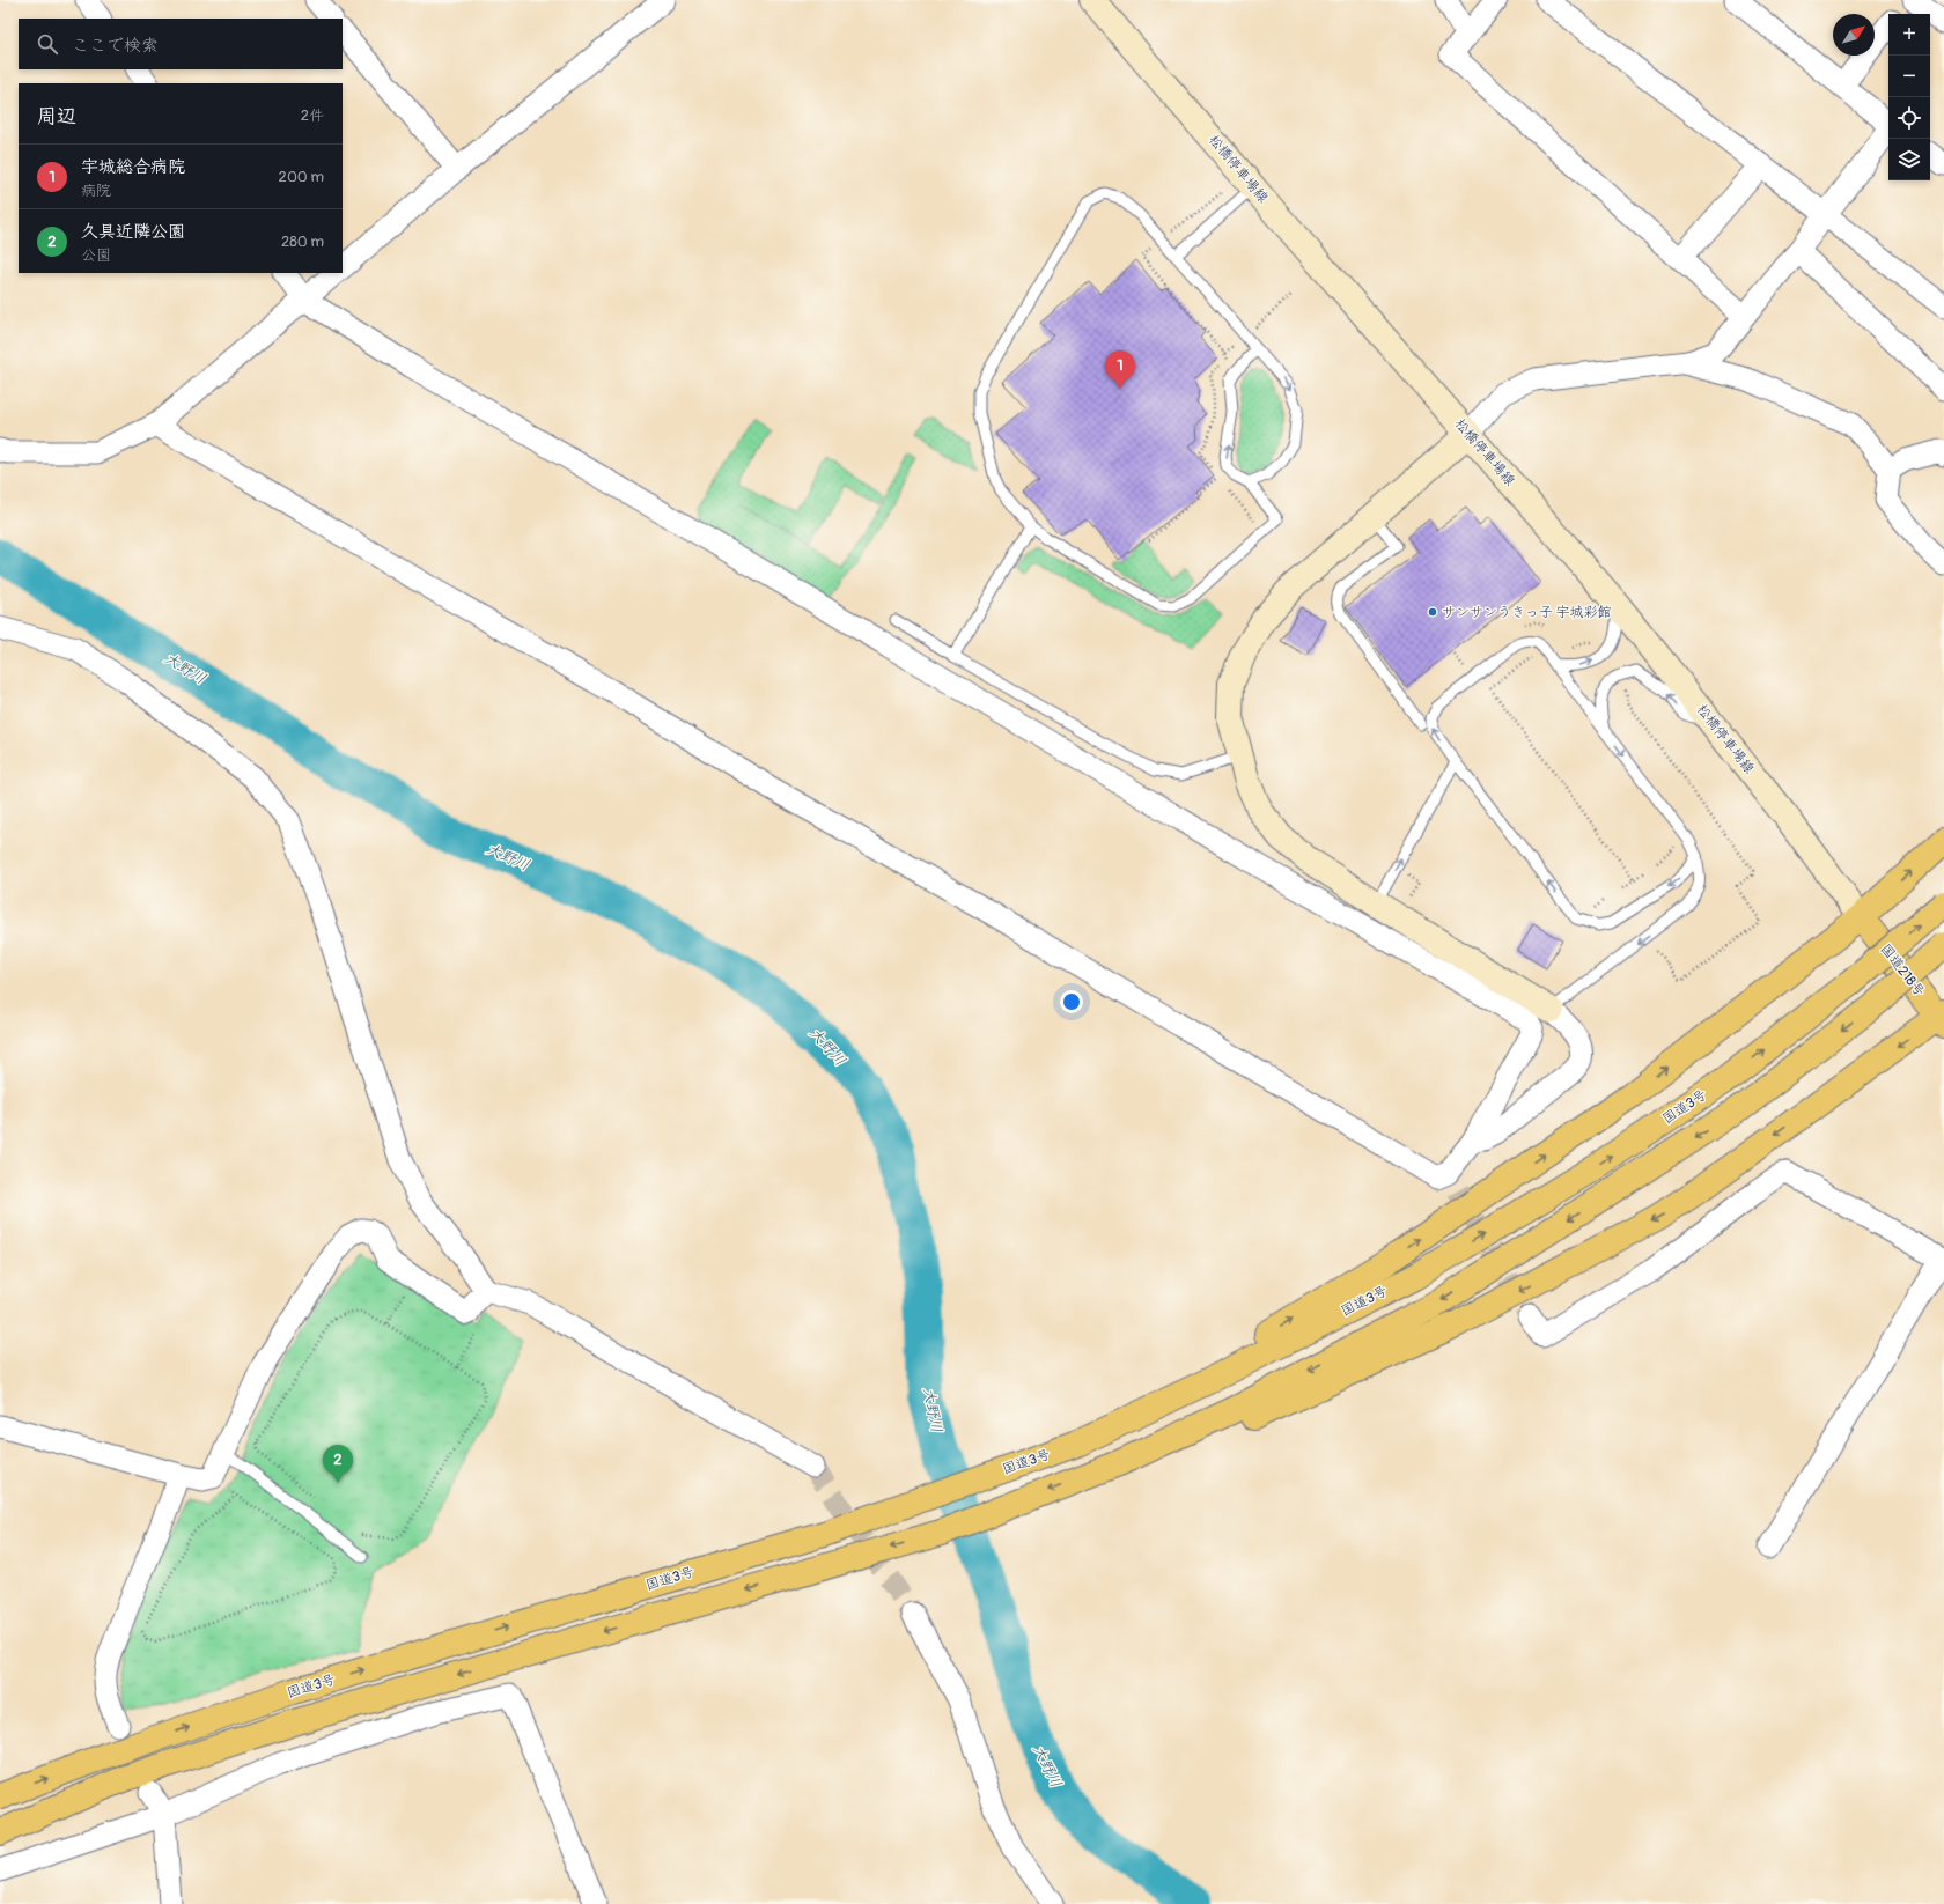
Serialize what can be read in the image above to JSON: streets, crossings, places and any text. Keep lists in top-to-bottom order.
{
  "streets": {
    "highway": ["国道218号", "国道3号"],
    "main road": ["松橋停車場線"]
  },
  "crossings": [
    ["松橋停車場線", "国道218号"]
  ],
  "water": ["大野川"],
  "places": ["サンサンうきっ子 宇城彩館"],
  "north": "top right",
  "page": {
    "map_buttons": ["+", "−"],
    "search": "ここで検索",
    "heading": ["周辺", "2件"],
    "list": [
      {
        "mark": "1",
        "name": "宇城総合病院",
        "note": "病院",
        "value": "200 m"
      },
      {
        "mark": "2",
        "name": "久具近隣公園",
        "note": "公園",
        "value": "280 m"
      }
    ],
    "pins": ["1", "2"]
  }
}
